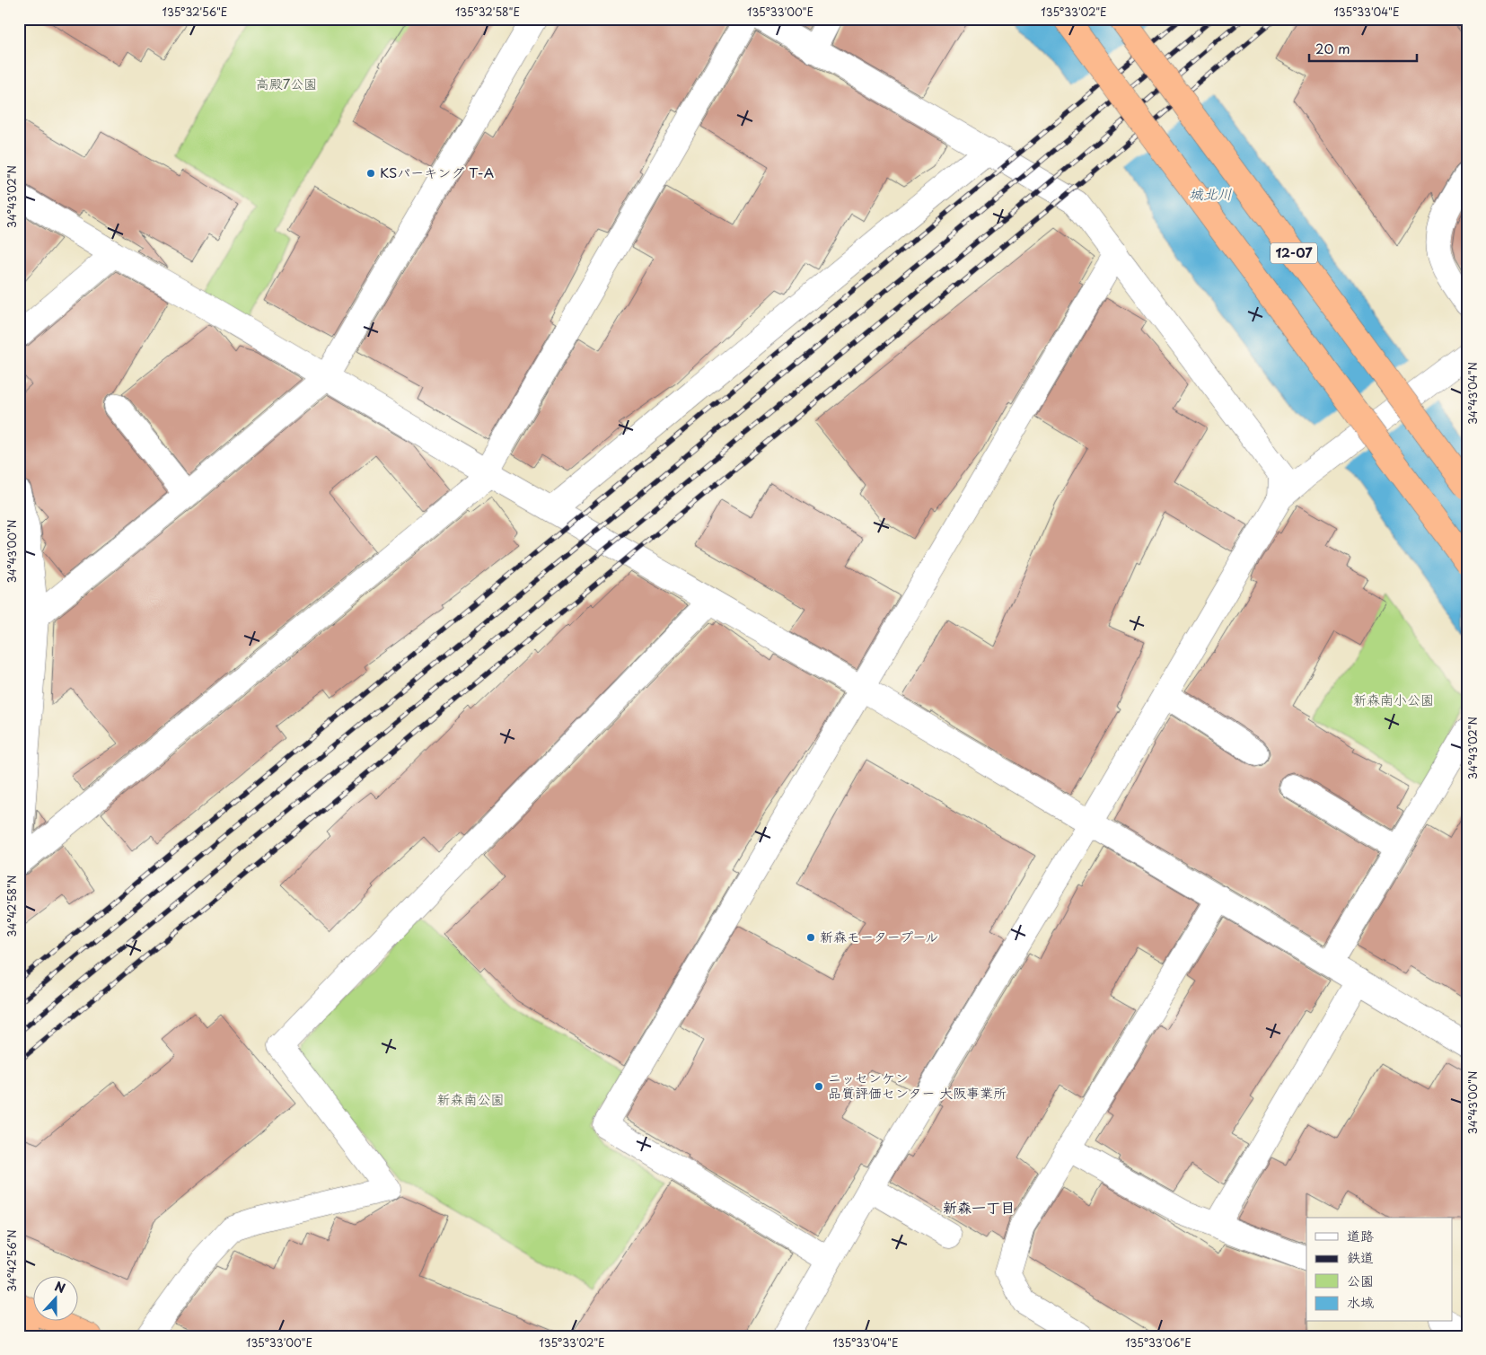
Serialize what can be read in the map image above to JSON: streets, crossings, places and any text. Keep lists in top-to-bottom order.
{
  "streets": {
    "highway": ["12-07"]
  },
  "districts": ["新森一丁目"],
  "water": ["城北川"],
  "parks": ["高殿7公園", "新森南小公園", "新森南公園"],
  "places": ["KSパーキング T-A", "新森モータープール", "ニッセンケン 品質評価センター 大阪事業所"],
  "legend": [
    "道路",
    "鉄道",
    "公園",
    "水域"
  ],
  "scale_bar": "20 m",
  "north": "top",
  "coordinates": [
    "135°32'56\"E",
    "135°32'58\"E",
    "135°33'00\"E",
    "135°33'02\"E",
    "135°33'04\"E",
    "34°43'02\"N",
    "34°43'04\"N",
    "34°43'00\"N",
    "34°42'58\"N",
    "34°42'56\"N",
    "135°33'06\"E"
  ]
}
